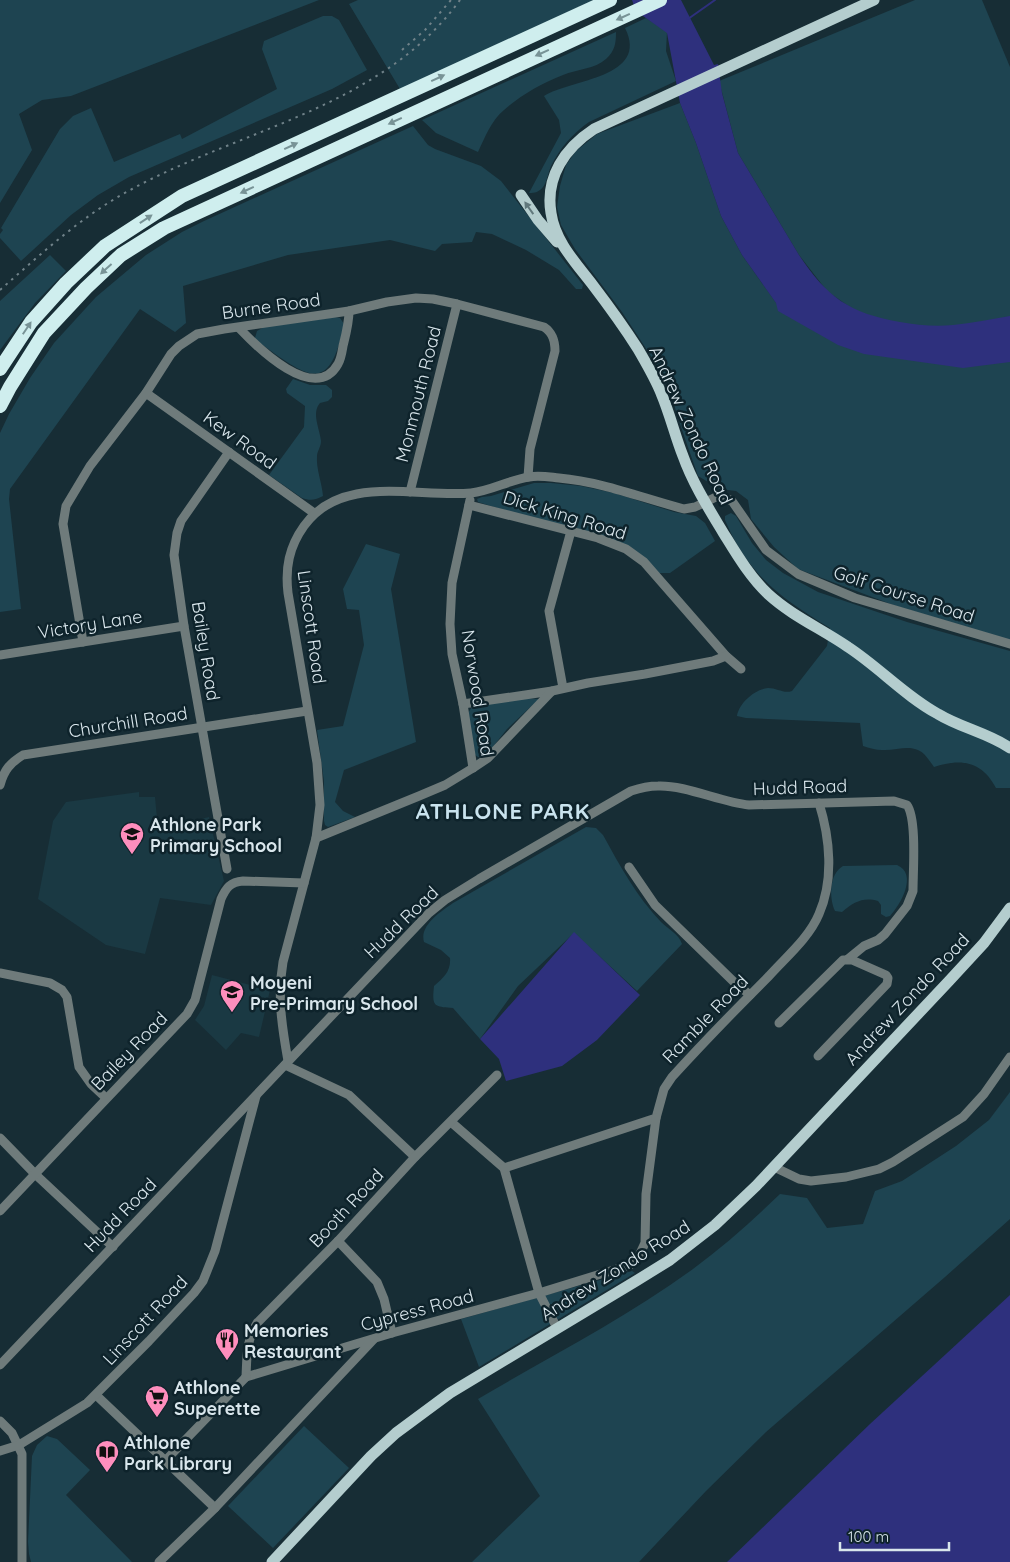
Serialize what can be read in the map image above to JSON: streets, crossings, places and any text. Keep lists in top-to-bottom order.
{
  "streets": {
    "main road": ["Andrew Zondo Road"],
    "street": [
      "Burne Road",
      "Monmouth Road",
      "Kew Road",
      "Dick King Road",
      "Golf Course Road",
      "Victory Lane",
      "Linscott Road",
      "Bailey Road",
      "Norwood Road",
      "Churchill Road",
      "Hudd Road",
      "Ramble Road",
      "Booth Road",
      "Cypress Road"
    ]
  },
  "crossings": [
    ["Burne Road", "Monmouth Road"],
    ["Burne Road", "Kew Road"],
    ["Burne Road", "Victory Lane"],
    ["Burne Road", "Linscott Road"],
    ["Monmouth Road", "Linscott Road"],
    ["Andrew Zondo Road", "Golf Course Road"],
    ["Andrew Zondo Road", "Linscott Road"],
    ["Kew Road", "Linscott Road"],
    ["Kew Road", "Bailey Road"],
    ["Dick King Road", "Norwood Road"],
    ["Golf Course Road", "Linscott Road"],
    ["Victory Lane", "Bailey Road"],
    ["Linscott Road", "Bailey Road"],
    ["Linscott Road", "Norwood Road"],
    ["Linscott Road", "Churchill Road"],
    ["Linscott Road", "Hudd Road"],
    ["Bailey Road", "Churchill Road"],
    ["Hudd Road", "Ramble Road"],
    ["Ramble Road", "Cypress Road"],
    ["Booth Road", "Cypress Road"]
  ],
  "districts": ["ATHLONE PARK"],
  "places": {
    "school or university": ["Athlone Park Primary School", "Moyeni Pre-Primary School"],
    "restaurant": ["Memories Restaurant"],
    "supermarket": ["Athlone Superette"],
    "library": ["Athlone Park Library"]
  },
  "scale_bar": "100 m"
}
